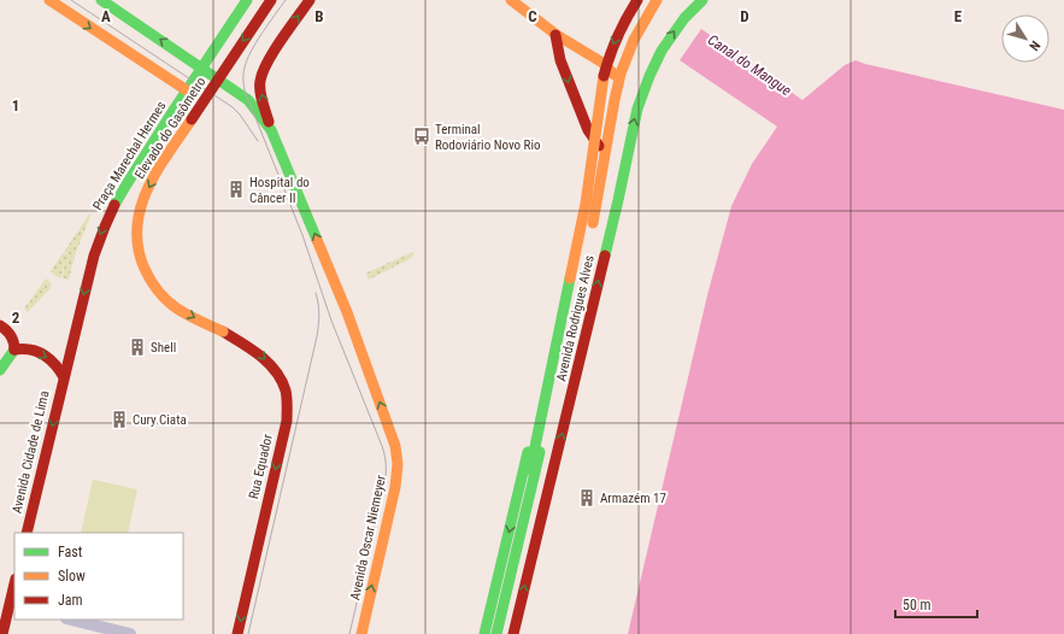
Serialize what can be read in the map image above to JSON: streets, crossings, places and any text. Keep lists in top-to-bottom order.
{
  "streets": {
    "main road": [
      "Elevado do Gasômetro",
      "Praça Marechal Hermes",
      "Avenida Rodrigues Alves",
      "Avenida Cidade de Lima",
      "Rua Equador",
      "Avenida Oscar Niemeyer"
    ]
  },
  "crossings": [
    ["Elevado do Gasômetro", "Rua Equador"],
    ["Praça Marechal Hermes", "Avenida Cidade de Lima"]
  ],
  "one_way": [
    "Praça Marechal Hermes",
    "Avenida Cidade de Lima",
    "Rua Equador",
    "Avenida Oscar Niemeyer"
  ],
  "water": ["Canal do Mangue"],
  "places": {
    "bus stop": ["Terminal Rodoviário Novo Rio"],
    "building": [
      "Hospital do Câncer II",
      "Shell",
      "Cury Ciata",
      "Armazém 17"
    ]
  },
  "legend": ["Fast", "Slow", "Jam"],
  "scale_bar": "50 m",
  "north": "bottom right",
  "grid": {
    "columns": [
      "A",
      "B",
      "C",
      "D",
      "E"
    ],
    "rows": ["1", "2"]
  }
}
